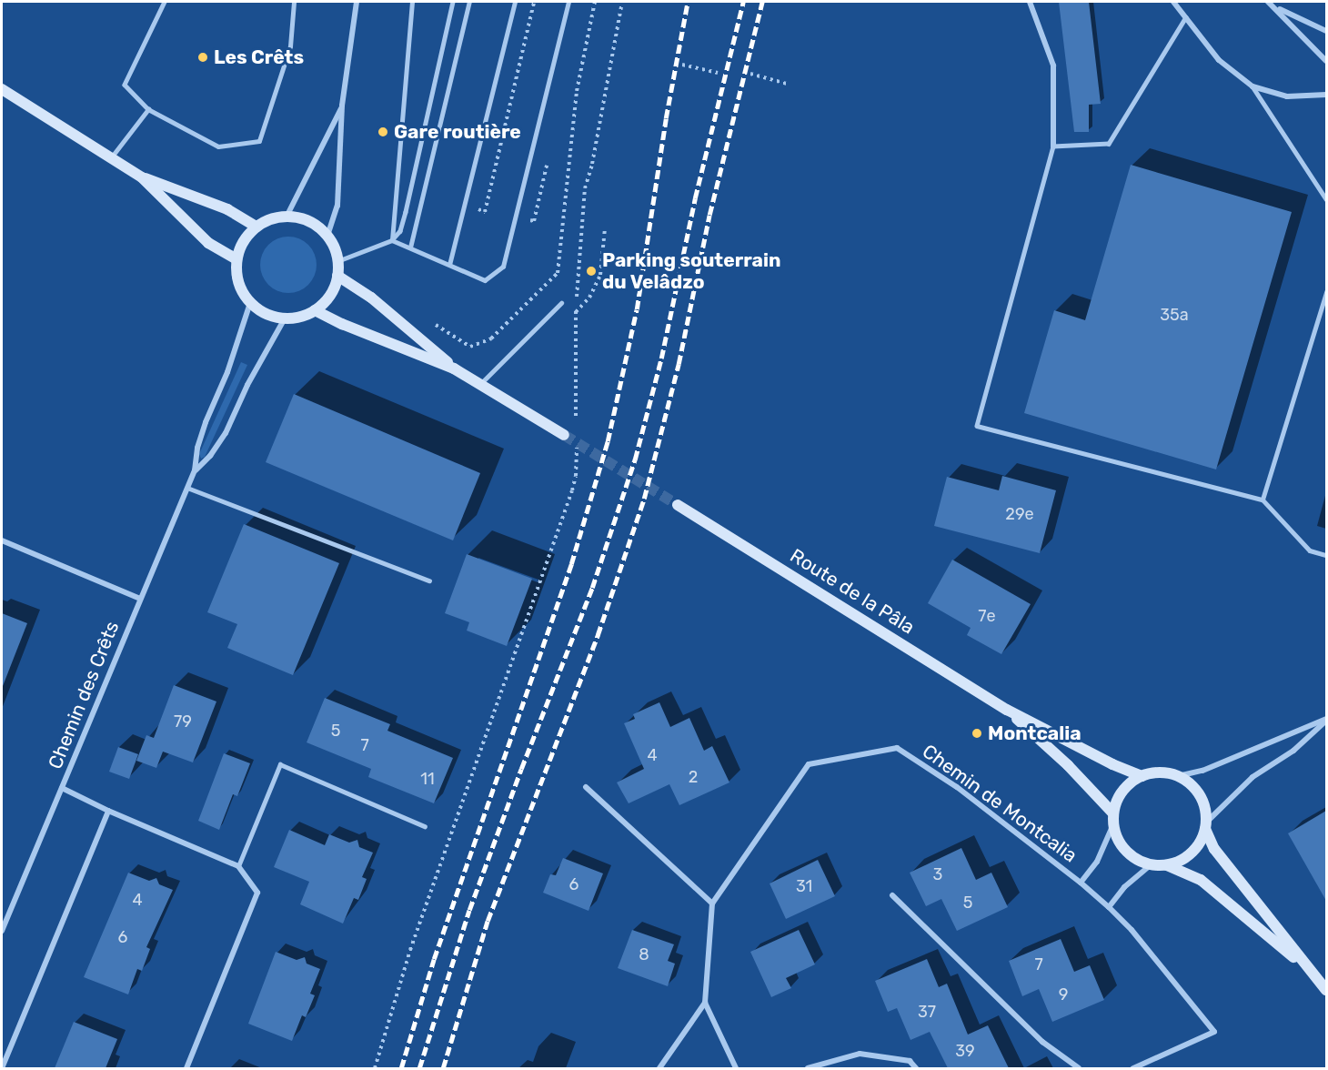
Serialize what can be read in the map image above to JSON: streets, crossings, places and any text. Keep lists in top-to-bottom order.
{
  "streets": {
    "street": ["Route de la Pâla", "Chemin des Crêts", "Chemin de Montcalia"]
  },
  "crossings": [
    ["Route de la Pâla", "Chemin de Montcalia"]
  ],
  "places": [
    "Les Crêts",
    "Gare routière",
    "Parking souterrain du Velâdzo",
    "Montcalia"
  ],
  "house_numbers": [
    "35a",
    "29e",
    "7e",
    "79",
    "5",
    "7",
    "4",
    "2",
    "11",
    "3",
    "6",
    "31",
    "4",
    "5",
    "6",
    "8",
    "7",
    "9",
    "37",
    "39"
  ]
}
